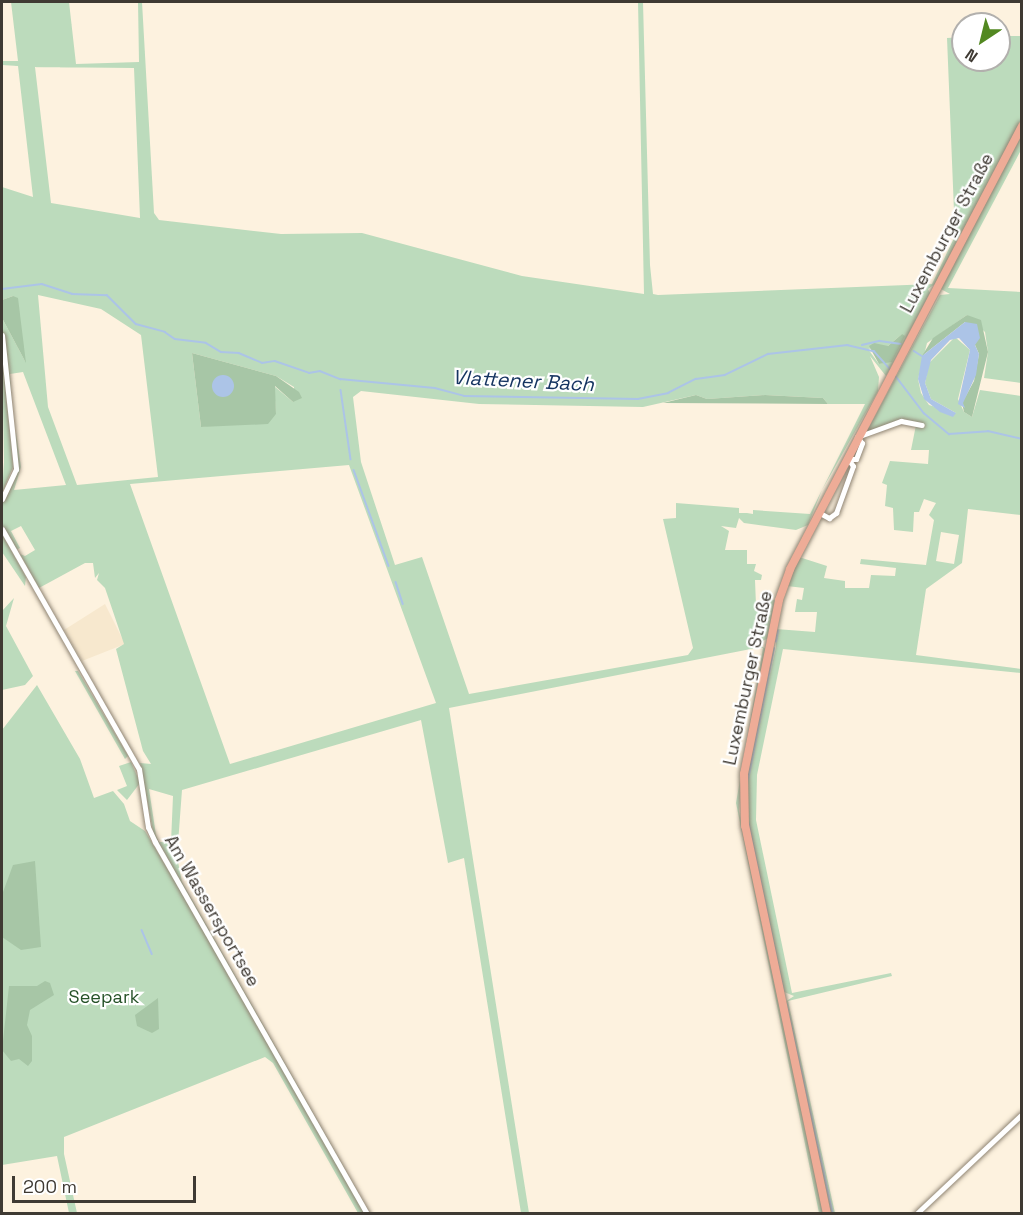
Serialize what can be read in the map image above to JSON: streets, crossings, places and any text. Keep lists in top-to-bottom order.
{
  "streets": {
    "main road": ["Luxemburger Straße"],
    "street": ["Am Wassersportsee"]
  },
  "water": ["Vlattener Bach"],
  "parks": ["Seepark"],
  "scale_bar": "200 m",
  "north": "bottom left"
}
